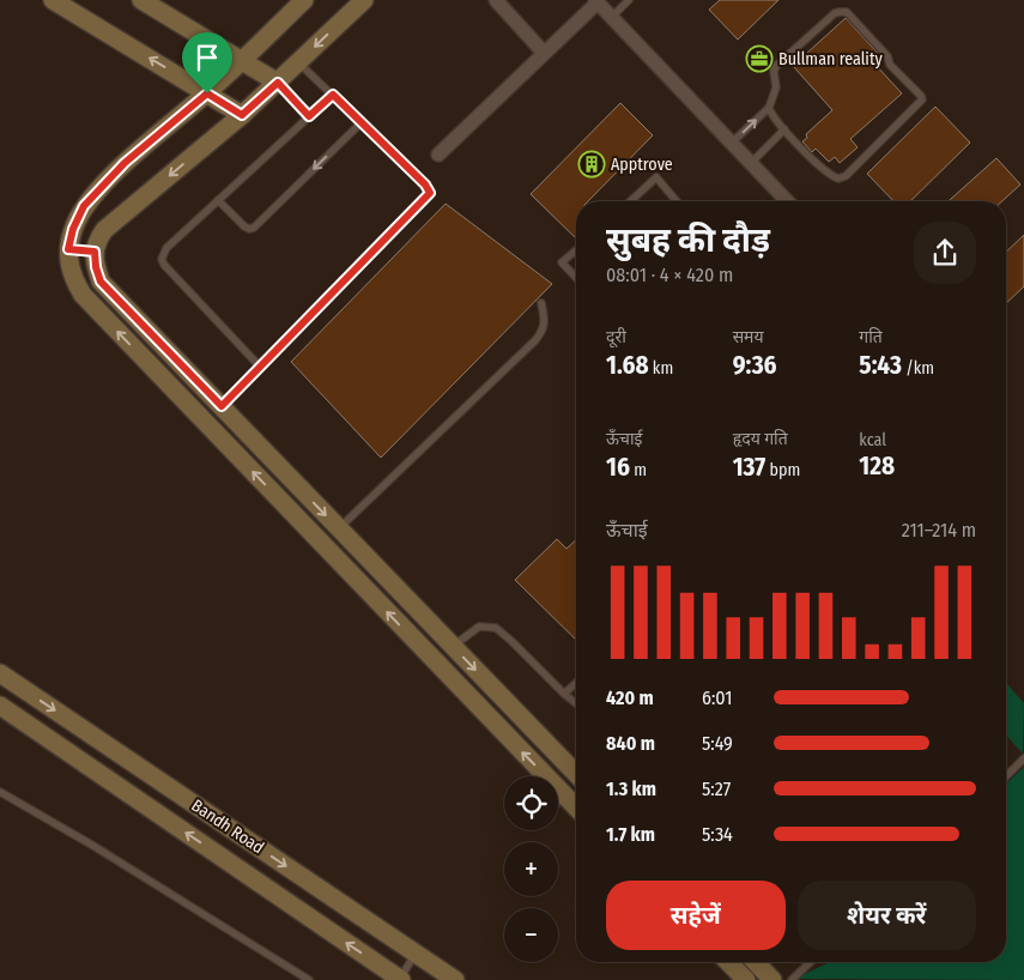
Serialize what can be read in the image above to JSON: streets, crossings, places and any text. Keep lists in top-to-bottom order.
{
  "streets": {
    "street": ["Bandh Road"]
  },
  "places": {
    "office": ["Bullman reality"],
    "building": ["Apptrove"]
  },
  "page": {
    "heading": ["सुबह की दौड़", "08:01 · 4 × 420 m"],
    "stats": [
      ["दूरी", "1.68 km"],
      ["समय", "9:36"],
      ["गति", "5:43 /km"],
      ["ऊँचाई", "16 m"],
      ["हृदय गति", "137 bpm"],
      ["kcal", "128"]
    ],
    "chart": ["ऊँचाई", "211–214 m"],
    "list": [
      {
        "name": "420 m",
        "note": "6:01"
      },
      {
        "name": "840 m",
        "note": "5:49"
      },
      {
        "name": "1.3 km",
        "note": "5:27"
      },
      {
        "name": "1.7 km",
        "note": "5:34"
      }
    ],
    "map_buttons": ["+", "−"],
    "buttons": ["सहेजें", "शेयर करें"]
  }
}
